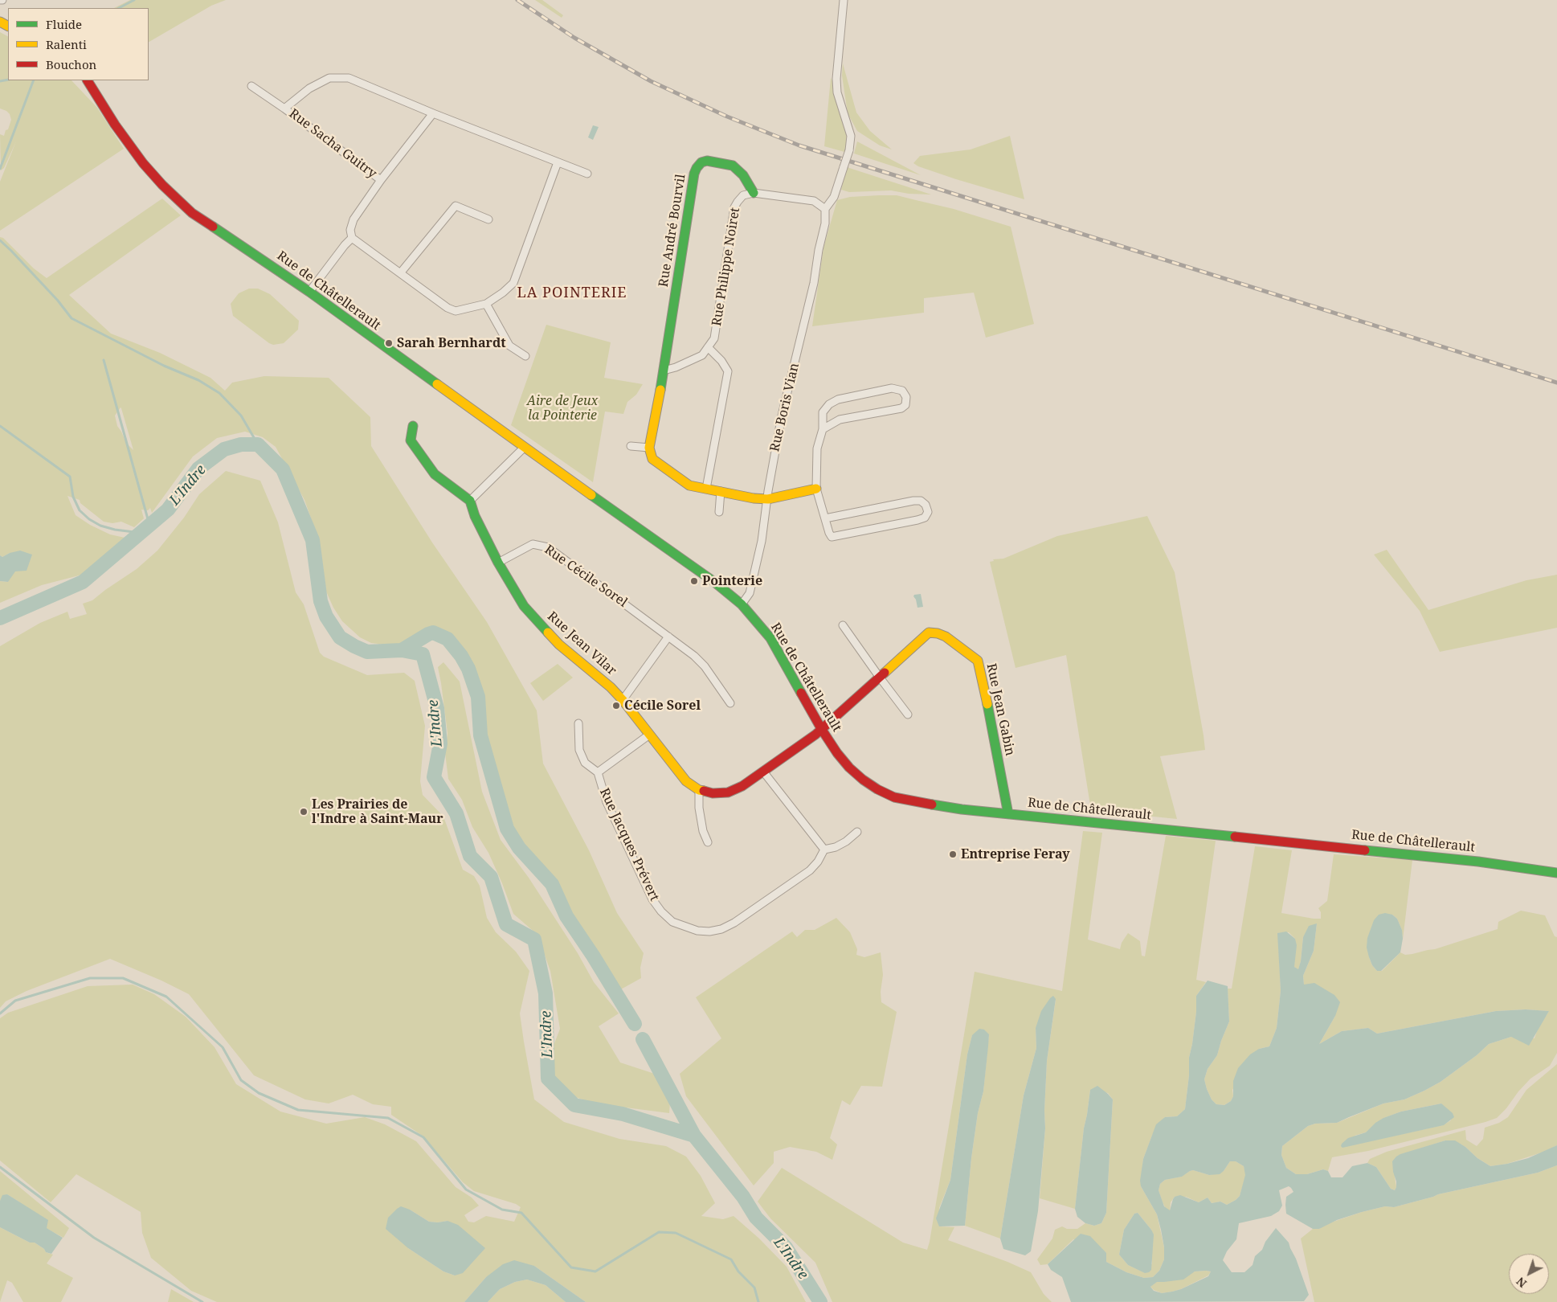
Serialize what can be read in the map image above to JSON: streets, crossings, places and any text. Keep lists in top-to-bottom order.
{
  "streets": {
    "main road": [
      "Rue André Bourvil",
      "Rue de Châtellerault",
      "Rue Jean Vilar",
      "Rue Jean Gabin"
    ],
    "street": [
      "Rue Sacha Guitry",
      "Rue Philippe Noiret",
      "Rue Boris Vian",
      "Rue Cécile Sorel",
      "Rue Jacques Prévert"
    ]
  },
  "crossings": [
    ["Rue André Bourvil", "Rue Philippe Noiret"],
    ["Rue Philippe Noiret", "Rue Boris Vian"],
    ["Rue de Châtellerault", "Rue Boris Vian"],
    ["Rue de Châtellerault", "Rue Jean Gabin"],
    ["Rue Cécile Sorel", "Rue Jean Vilar"],
    ["Rue Jean Vilar", "Rue Jacques Prévert"]
  ],
  "districts": ["LA POINTERIE"],
  "water": ["L'Indre"],
  "parks": ["Aire de Jeux la Pointerie"],
  "places": [
    "Sarah Bernhardt",
    "Pointerie",
    "Cécile Sorel",
    "Les Prairies de l'Indre à Saint-Maur",
    "Entreprise Feray"
  ],
  "legend": ["Fluide", "Ralenti", "Bouchon"],
  "north": "bottom left"
}
